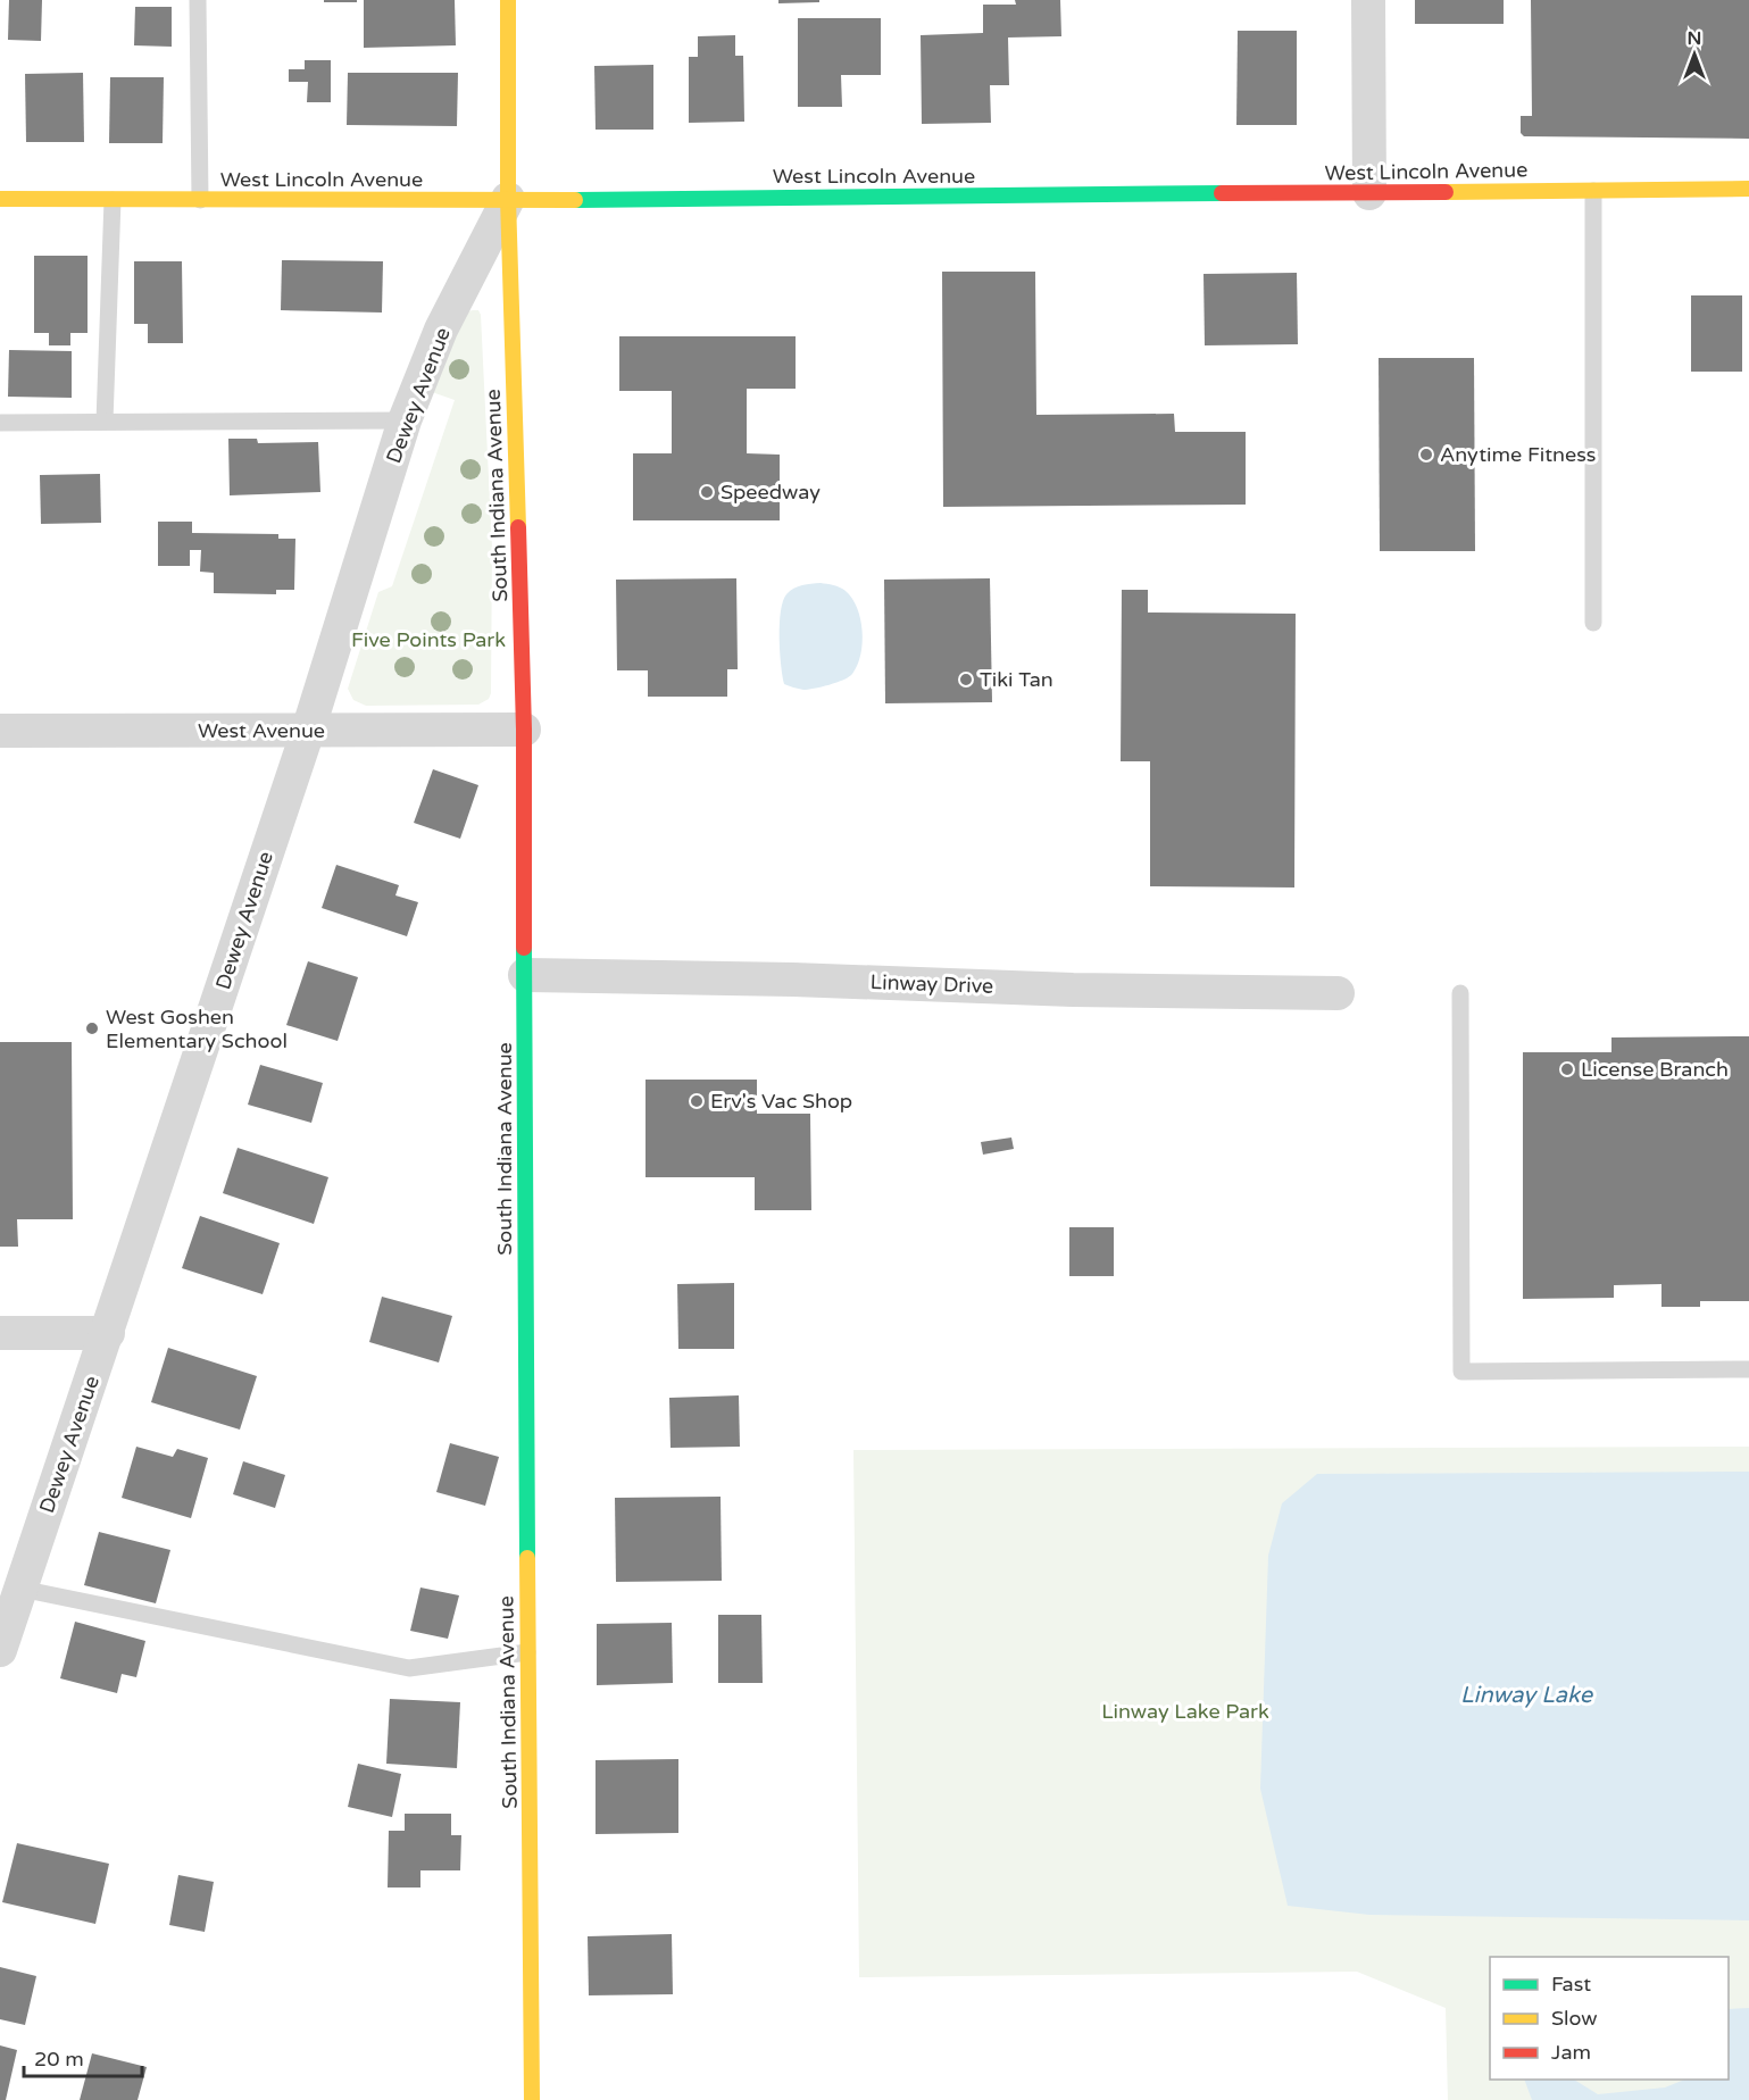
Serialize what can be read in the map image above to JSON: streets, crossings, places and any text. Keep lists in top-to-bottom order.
{
  "streets": {
    "street": [
      "West Lincoln Avenue",
      "Dewey Avenue",
      "South Indiana Avenue",
      "West Avenue",
      "Linway Drive"
    ]
  },
  "crossings": [
    ["West Lincoln Avenue", "Dewey Avenue"],
    ["West Lincoln Avenue", "South Indiana Avenue"],
    ["Dewey Avenue", "South Indiana Avenue"],
    ["Dewey Avenue", "West Avenue"],
    ["South Indiana Avenue", "West Avenue"],
    ["South Indiana Avenue", "Linway Drive"]
  ],
  "water": ["Linway Lake"],
  "parks": ["Five Points Park", "Linway Lake Park"],
  "places": [
    "Anytime Fitness",
    "Speedway",
    "Tiki Tan",
    "West Goshen Elementary School",
    "License Branch",
    "Erv's Vac Shop"
  ],
  "legend": ["Fast", "Slow", "Jam"],
  "scale_bar": "20 m",
  "north": "top"
}
